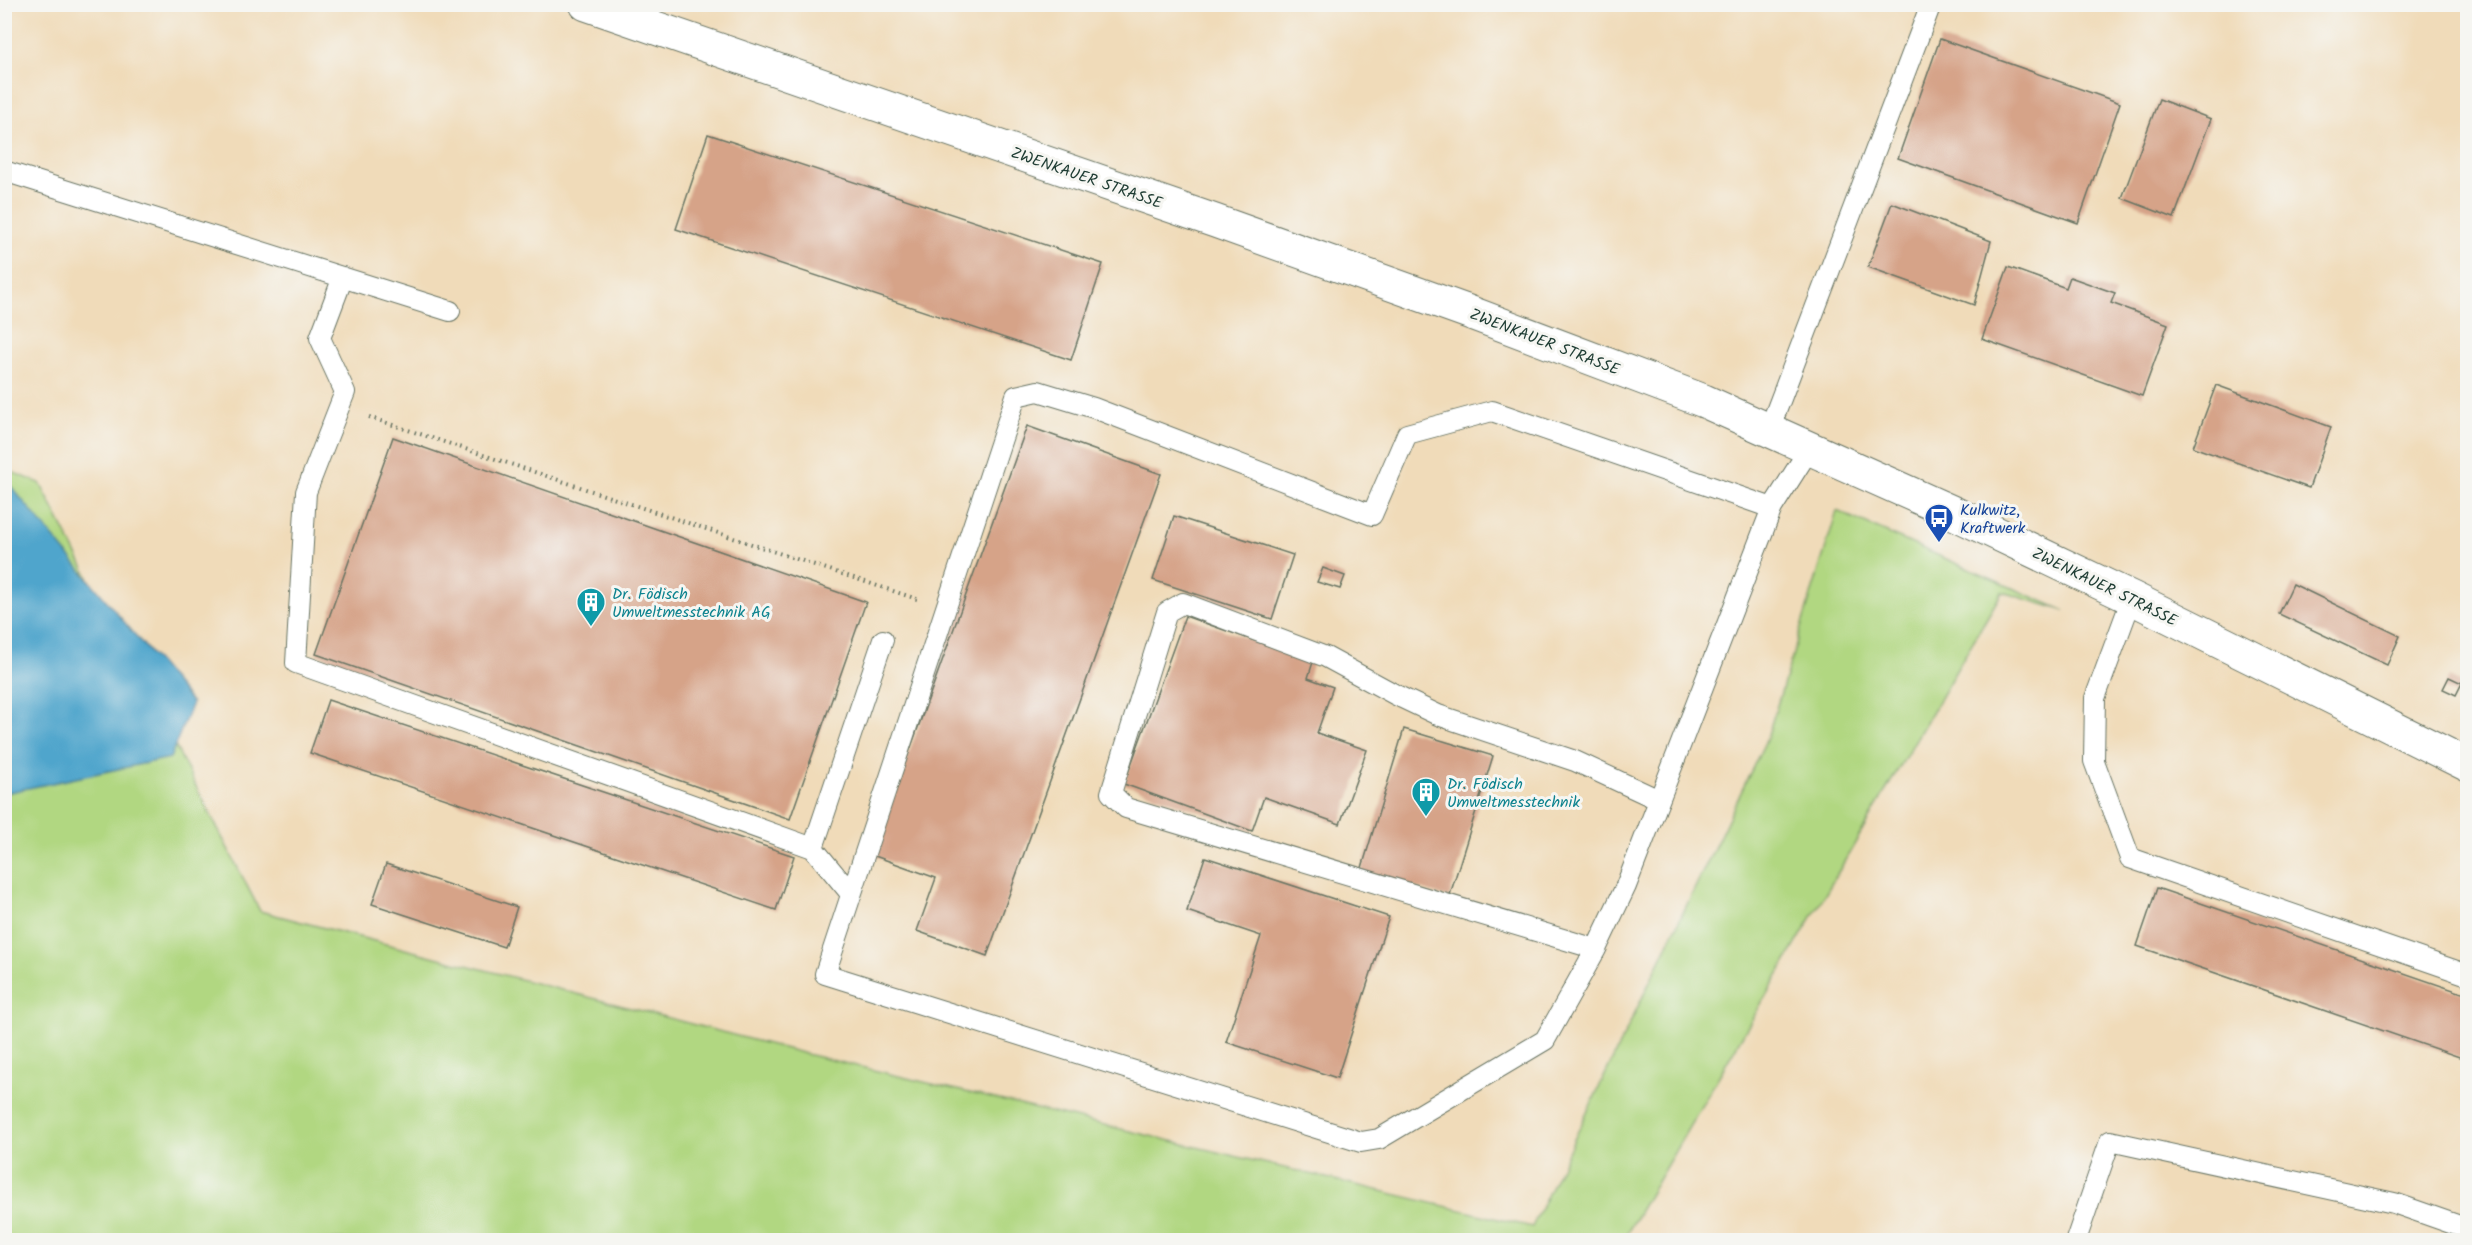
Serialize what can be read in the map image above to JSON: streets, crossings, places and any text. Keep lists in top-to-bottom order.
{
  "streets": {
    "main road": ["ZWENKAUER STRASSE"]
  },
  "places": {
    "bus stop": ["Kulkwitz, Kraftwerk"],
    "building": ["Dr. Födisch Umweltmesstechnik AG", "Dr. Födisch Umweltmesstechnik"]
  }
}
